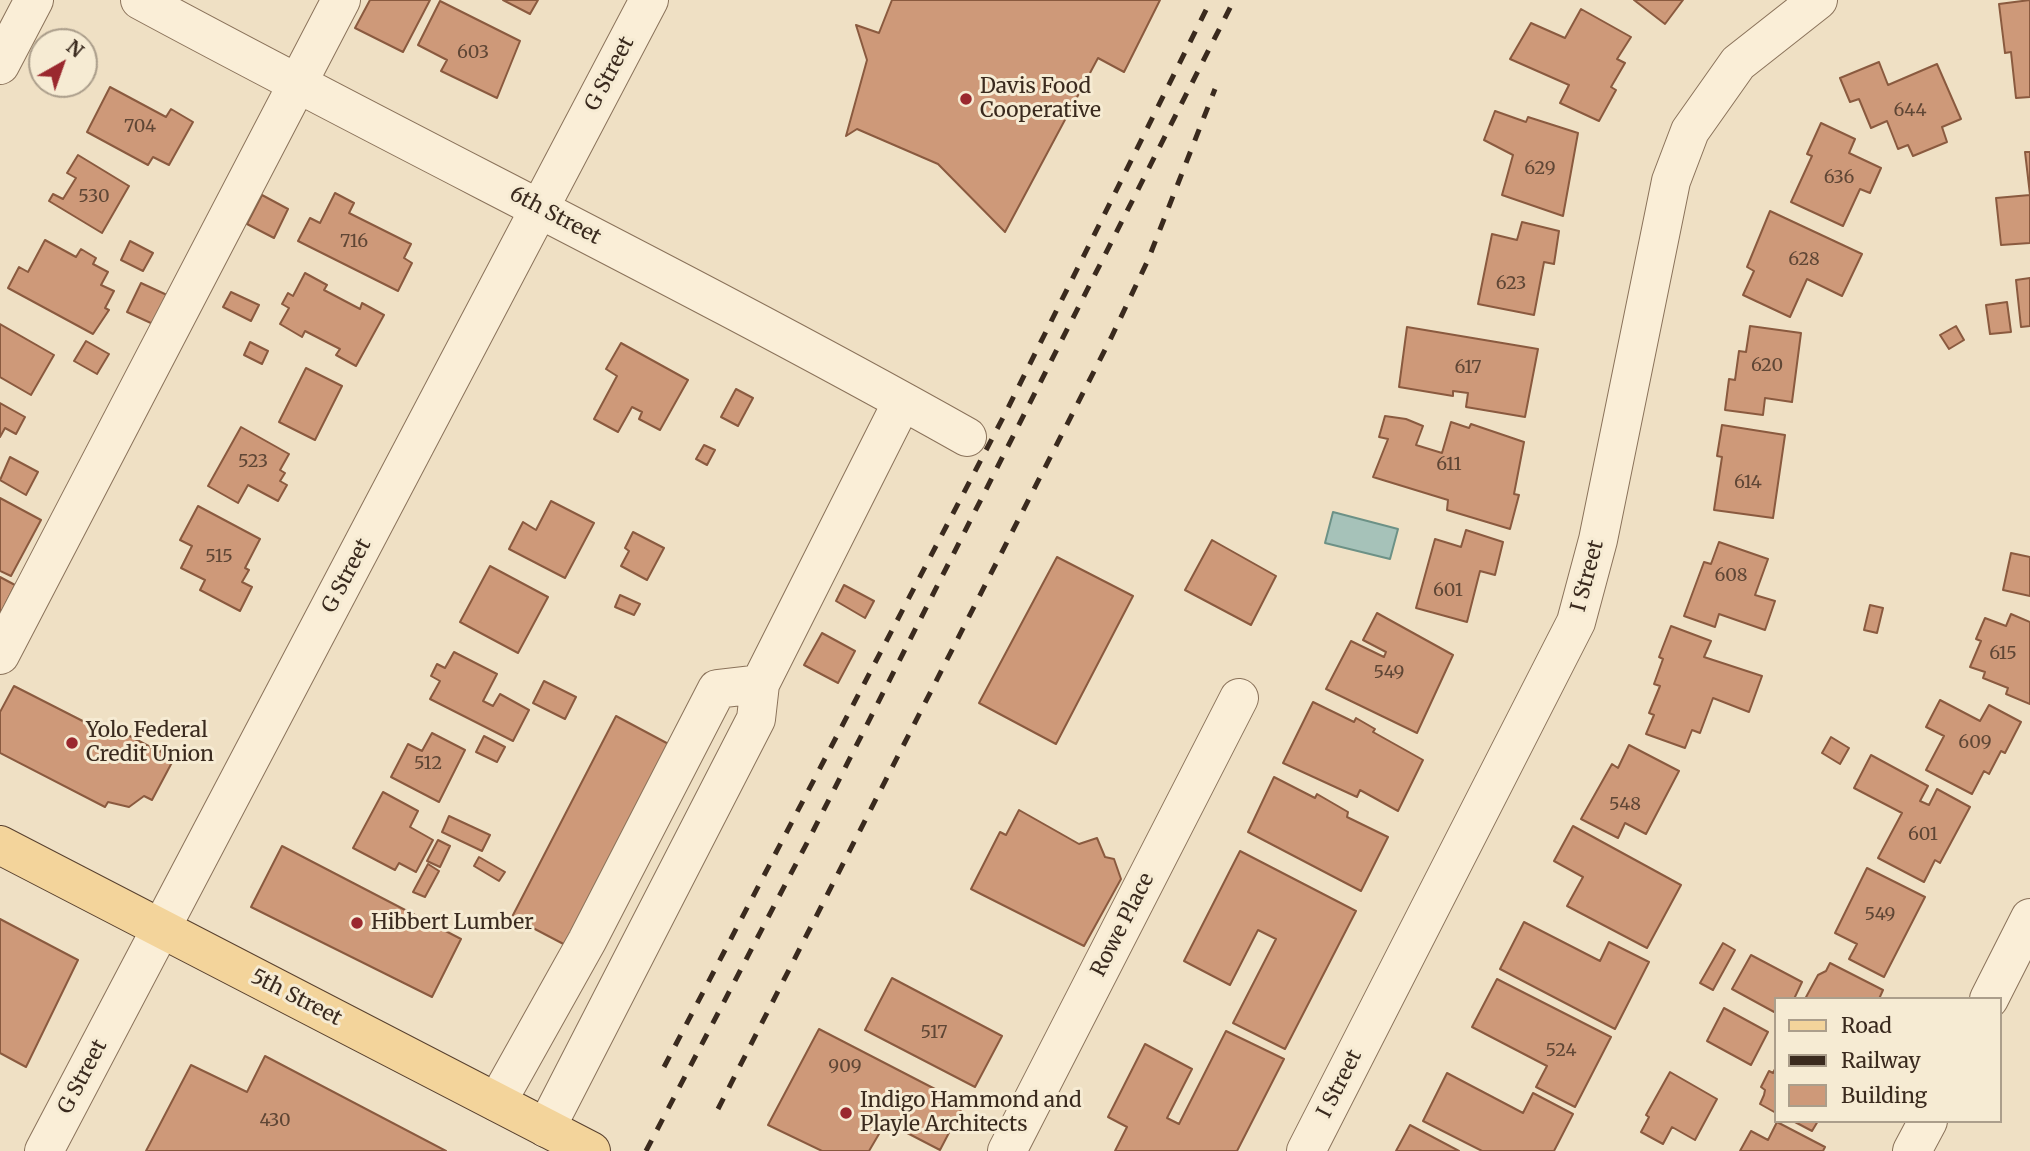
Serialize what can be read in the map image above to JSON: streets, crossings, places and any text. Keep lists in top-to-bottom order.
{
  "streets": {
    "main road": ["5th Street"],
    "street": [
      "G Street",
      "6th Street",
      "I Street",
      "Rowe Place"
    ]
  },
  "crossings": [
    ["G Street", "6th Street"],
    ["G Street", "5th Street"]
  ],
  "places": [
    "Davis Food Cooperative",
    "Yolo Federal Credit Union",
    "Hibbert Lumber",
    "Indigo Hammond and Playle Architects"
  ],
  "house_numbers": [
    "603",
    "644",
    "704",
    "629",
    "636",
    "530",
    "716",
    "628",
    "623",
    "620",
    "617",
    "523",
    "611",
    "614",
    "515",
    "608",
    "601",
    "615",
    "549",
    "609",
    "512",
    "548",
    "601",
    "549",
    "517",
    "524",
    "909",
    "430"
  ],
  "legend": ["Road", "Railway", "Building"],
  "north": "top right"
}
